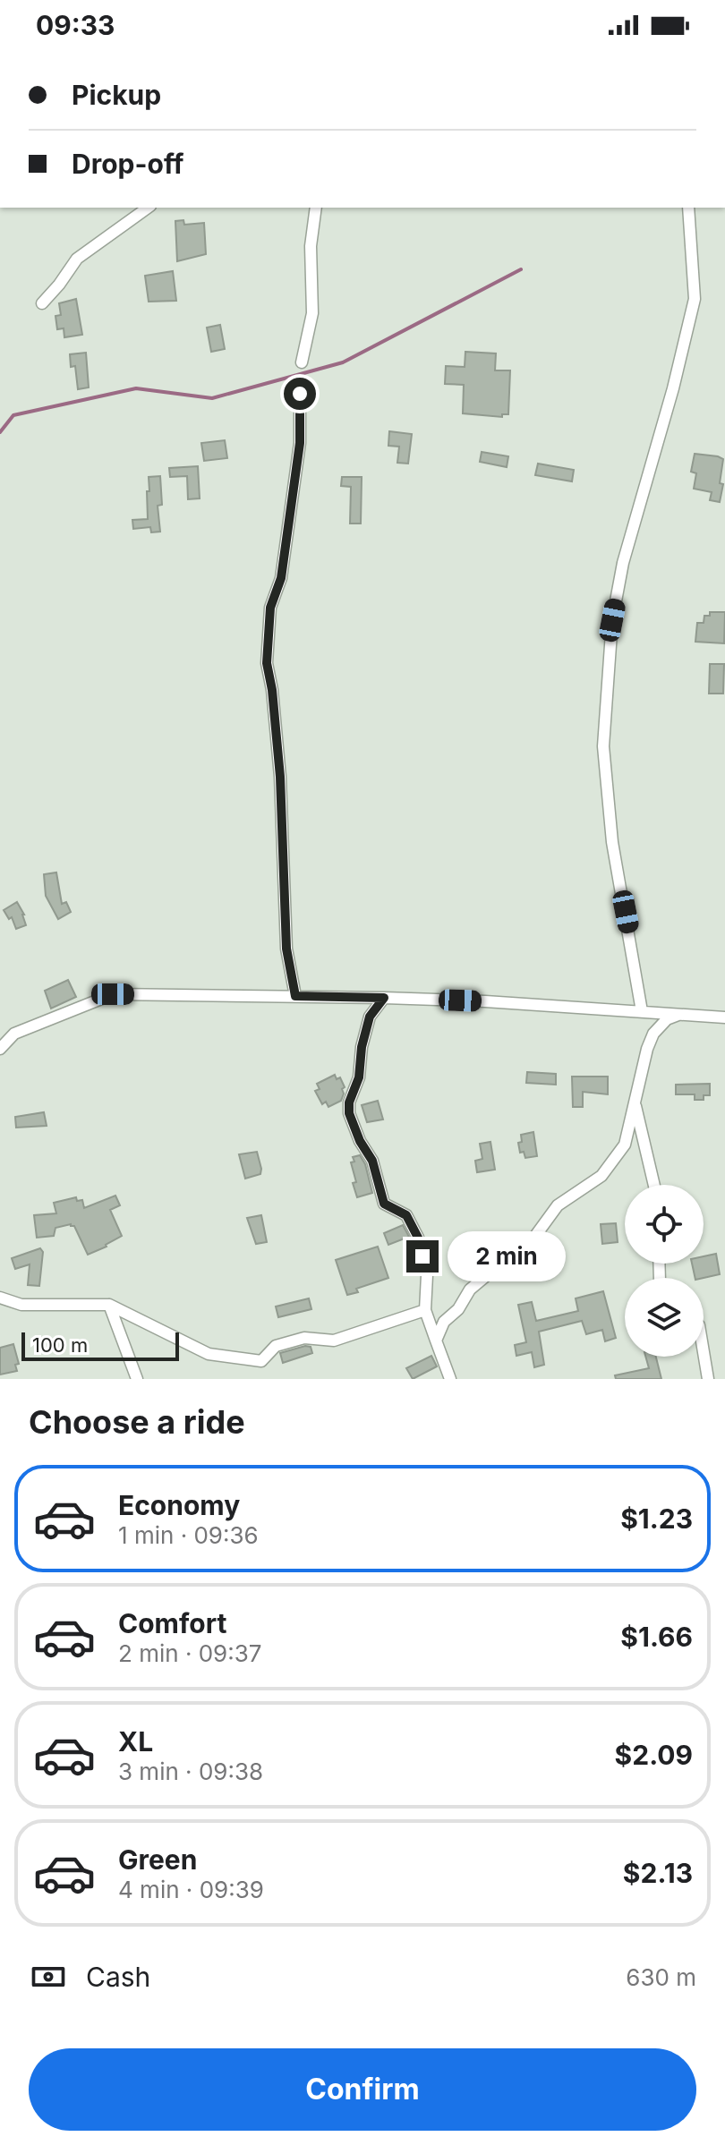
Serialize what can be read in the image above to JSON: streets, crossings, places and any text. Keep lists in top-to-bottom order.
{
  "scale_bar": "100 m",
  "page": {
    "status": "09:33",
    "banner": ["Pickup", "Drop-off"],
    "bubble": "2 min",
    "scale": "100 m",
    "heading": "Choose a ride",
    "list": [
      {
        "name": "Economy",
        "note": "1 min · 09:36",
        "value": "$1.23"
      },
      {
        "name": "Comfort",
        "note": "2 min · 09:37",
        "value": "$1.66"
      },
      {
        "name": "XL",
        "note": "3 min · 09:38",
        "value": "$2.09"
      },
      {
        "name": "Green",
        "note": "4 min · 09:39",
        "value": "$2.13"
      }
    ],
    "pay": ["Cash", "630 m"],
    "buttons": "Confirm"
  }
}
